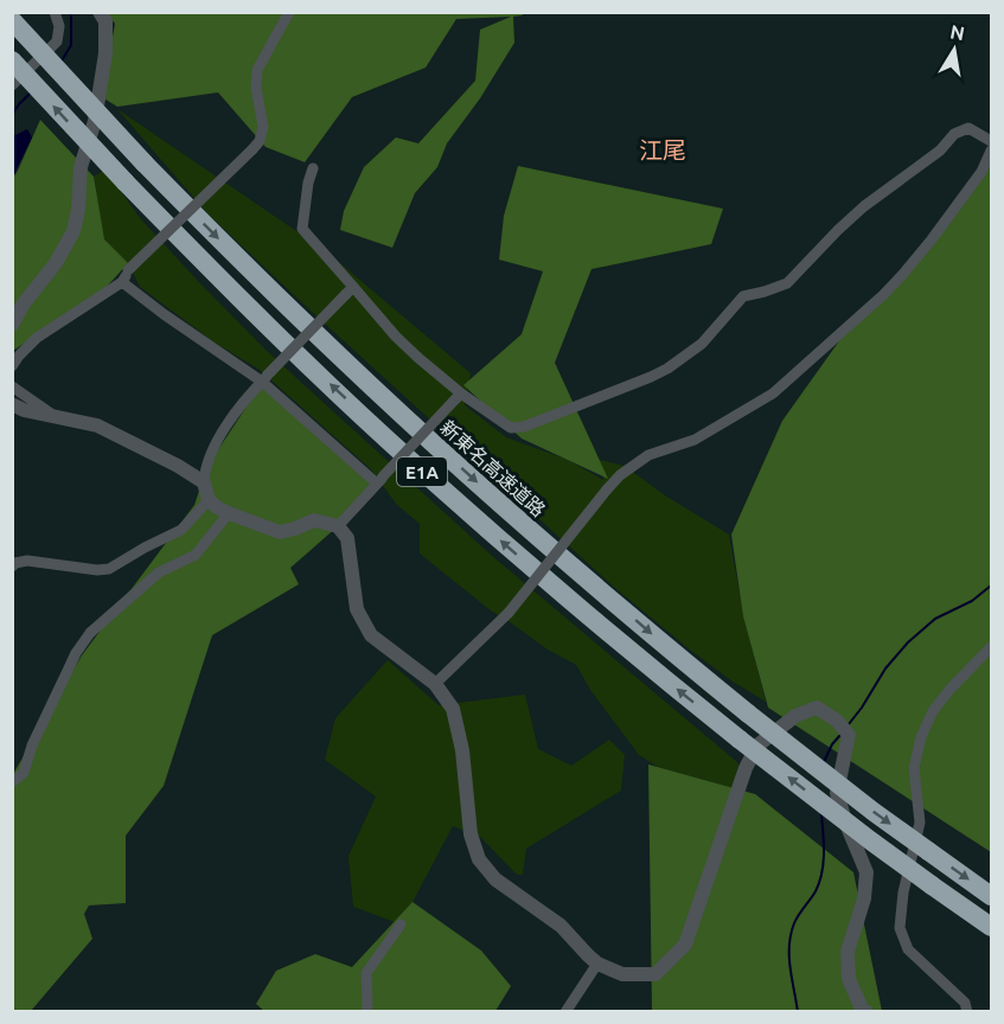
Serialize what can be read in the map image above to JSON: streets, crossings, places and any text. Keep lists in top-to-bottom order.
{
  "streets": {
    "highway": ["新東名高速道路", "E1A"]
  },
  "districts": ["江尾"],
  "north": "top"
}
